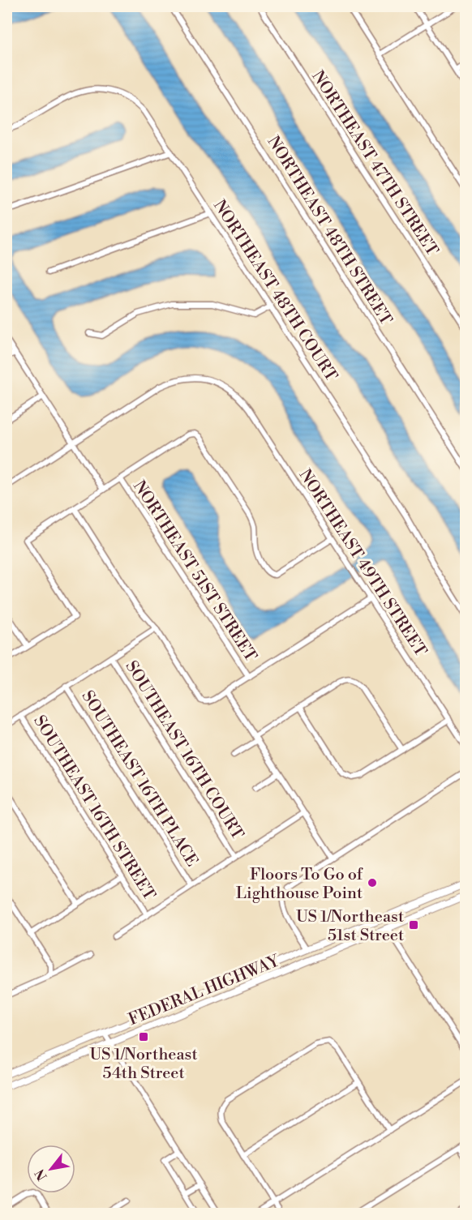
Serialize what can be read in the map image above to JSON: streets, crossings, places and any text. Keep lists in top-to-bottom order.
{
  "streets": {
    "main road": ["FEDERAL HIGHWAY"],
    "street": [
      "NORTHEAST 47TH STREET",
      "NORTHEAST 48TH STREET",
      "NORTHEAST 48TH COURT",
      "NORTHEAST 49TH STREET",
      "NORTHEAST 51ST STREET",
      "SOUTHEAST 16TH COURT",
      "SOUTHEAST 16TH PLACE",
      "SOUTHEAST 16TH STREET"
    ]
  },
  "places": {
    "other": ["Floors To Go of Lighthouse Point"],
    "transit": ["US 1/Northeast 51st Street", "US 1/Northeast 54th Street"]
  },
  "north": "bottom left"
}
